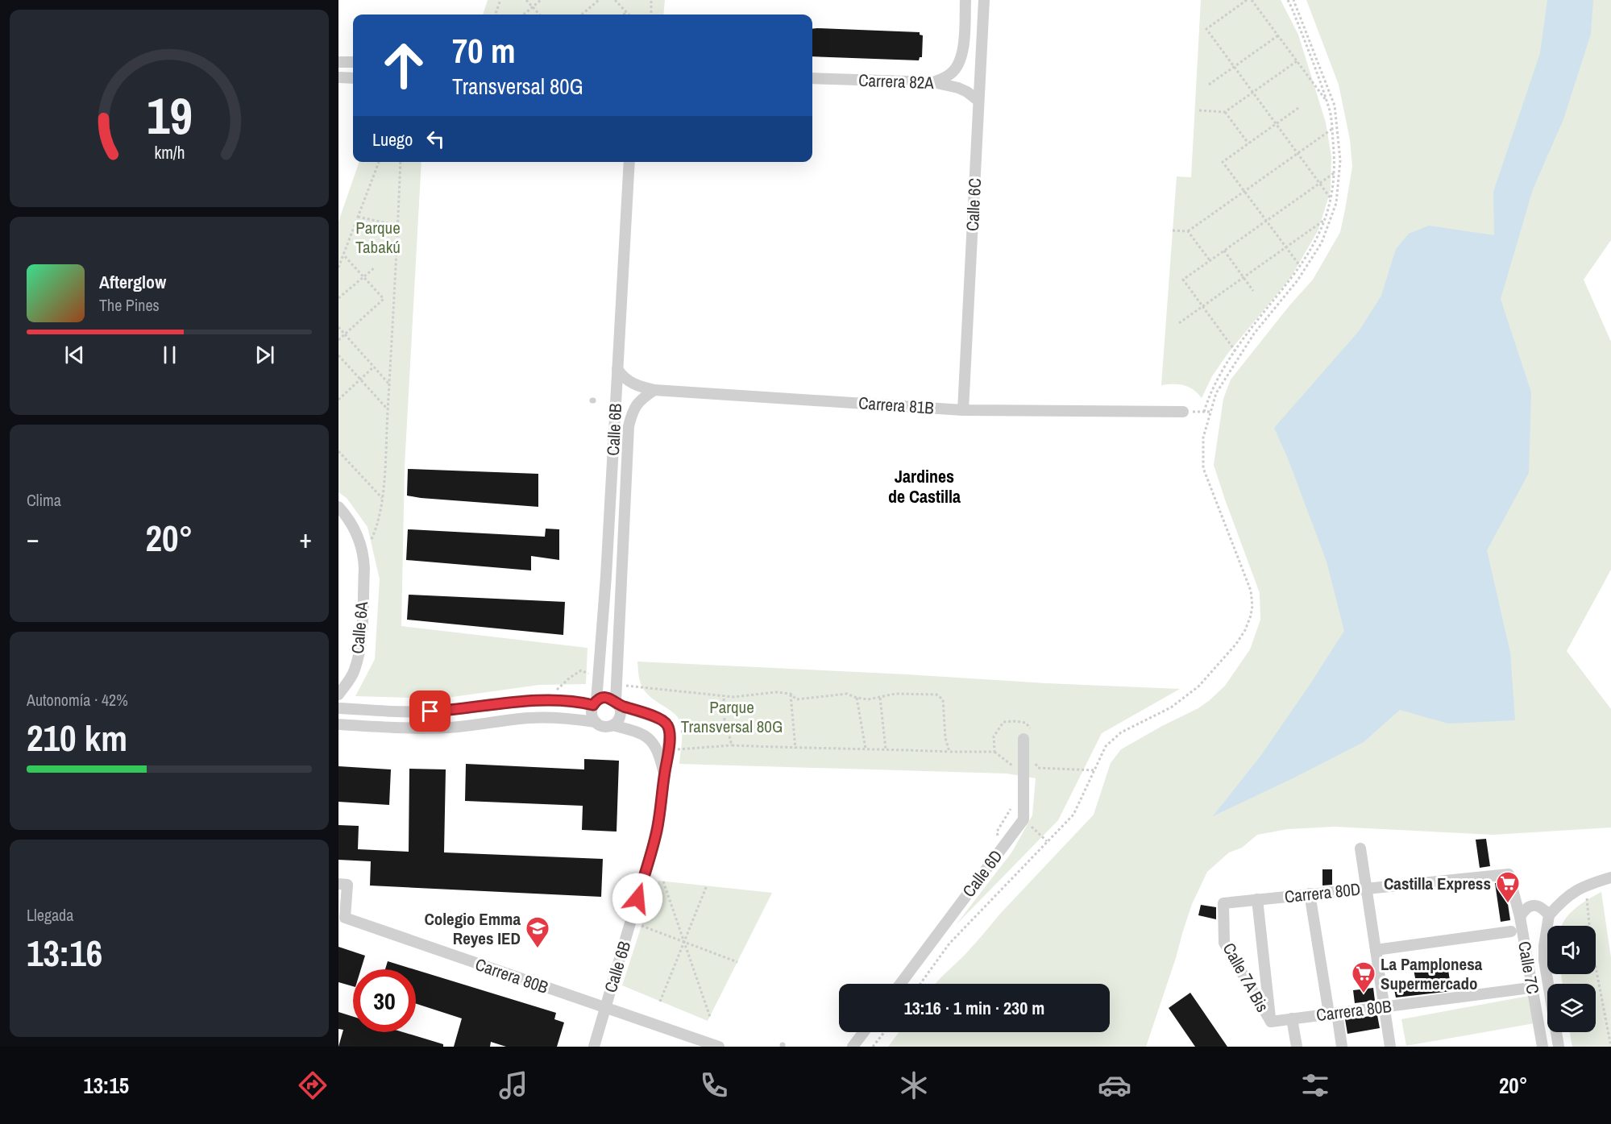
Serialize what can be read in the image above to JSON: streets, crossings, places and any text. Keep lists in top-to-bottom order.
{
  "streets": {
    "street": [
      "Carrera 82A",
      "Calle 6C",
      "Carrera 81B",
      "Calle 6B",
      "Calle 6A",
      "Calle 6D",
      "Carrera 80D",
      "Calle 7C",
      "Carrera 80B",
      "Calle 7A Bis"
    ]
  },
  "crossings": [
    ["Carrera 82A", "Calle 6C"],
    ["Calle 6C", "Carrera 81B"],
    ["Carrera 81B", "Calle 6B"],
    ["Calle 6B", "Carrera 80B"],
    ["Carrera 80D", "Calle 7C"],
    ["Carrera 80D", "Calle 7A Bis"],
    ["Carrera 80B", "Calle 7A Bis"]
  ],
  "districts": ["Jardines de Castilla"],
  "parks": ["Parque Tabakú", "Parque Transversal 80G"],
  "places": {
    "supermarket": ["Castilla Express", "La Pamplonesa Supermercado"],
    "school or university": ["Colegio Emma Reyes IED"]
  },
  "page": {
    "turn": ["70 m", "Transversal 80G"],
    "then": "Luego",
    "song": ["Afterglow", "The Pines"],
    "tile": [
      "Clima",
      ["Autonomía · 42%", "210 km"],
      ["Llegada", "13:16"]
    ],
    "heat": ["−", "20°", "+"],
    "limit": "30",
    "trip": "13:16 · 1 min · 230 m",
    "tabs": ["13:15", "20°"],
    "gauge": ["19", "km/h"]
  }
}
